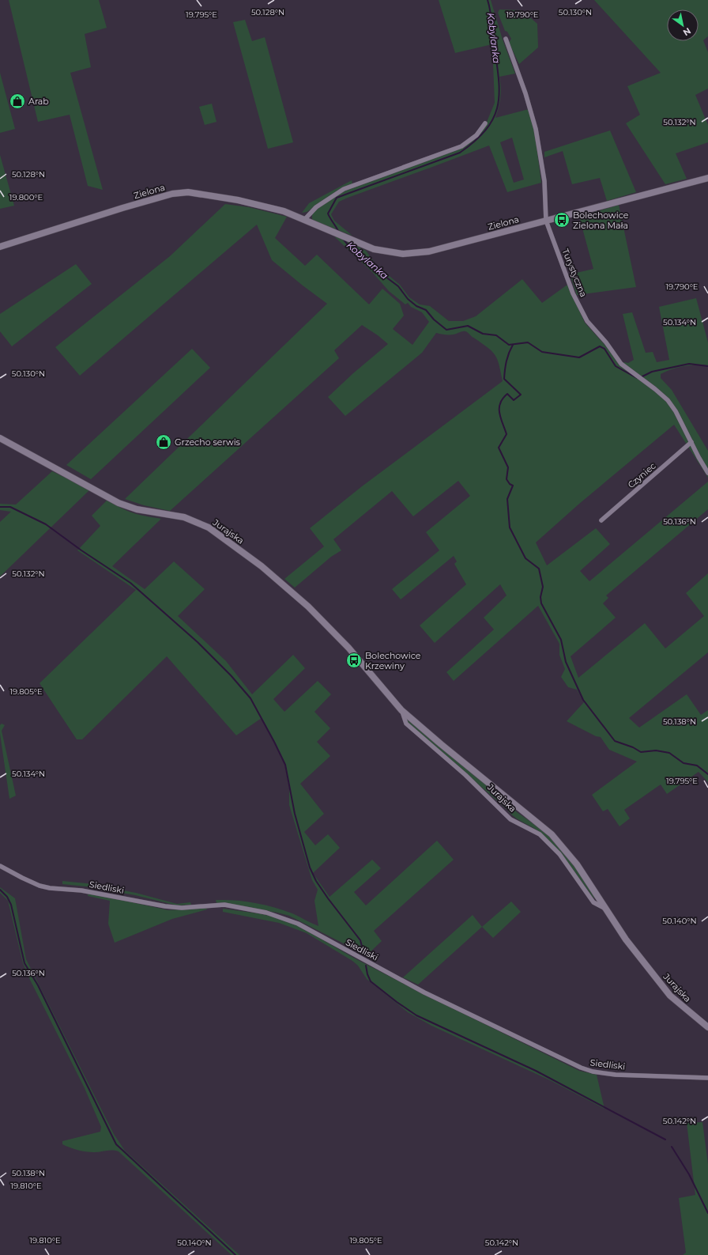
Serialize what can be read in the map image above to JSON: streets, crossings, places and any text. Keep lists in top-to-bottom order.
{
  "streets": {
    "street": [
      "Zielona",
      "Turystyczna",
      "Czyniec",
      "Jurajska",
      "Siedliski"
    ]
  },
  "crossings": [
    ["Zielona", "Turystyczna"],
    ["Turystyczna", "Czyniec"]
  ],
  "water": ["Kobylanka"],
  "places": {
    "shop": ["Arab", "Grzecho serwis"],
    "bus stop": ["Bolechowice Zielona Mała", "Bolechowice Krzewiny"]
  },
  "north": "bottom right",
  "coordinates": [
    "50.128°N",
    "50.130°N",
    "19.795°E",
    "19.790°E",
    "50.132°N",
    "19.800°E",
    "50.134°N",
    "50.136°N",
    "19.805°E",
    "50.138°N",
    "50.140°N",
    "50.142°N",
    "19.810°E"
  ]
}
